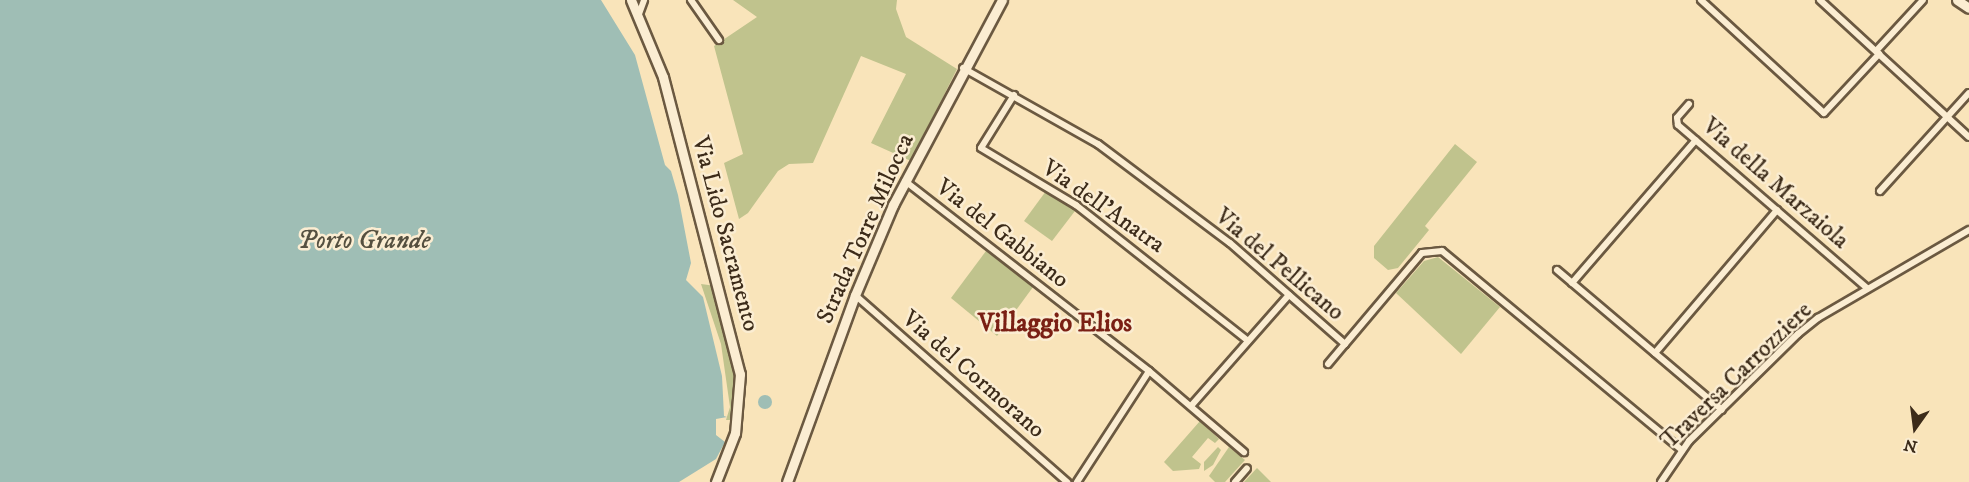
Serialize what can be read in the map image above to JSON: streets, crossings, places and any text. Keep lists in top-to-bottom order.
{
  "streets": {
    "street": [
      "Via della Marzaiola",
      "Via dell'Anatra",
      "Strada Torre Milocca",
      "Via Lido Sacramento",
      "Via del Gabbiano",
      "Via del Pellicano",
      "Via del Cormorano",
      "Traversa Carrozziere"
    ]
  },
  "crossings": [
    ["Via della Marzaiola", "Traversa Carrozziere"],
    ["Via dell'Anatra", "Via del Pellicano"],
    ["Strada Torre Milocca", "Via del Gabbiano"],
    ["Strada Torre Milocca", "Via del Pellicano"],
    ["Strada Torre Milocca", "Via del Cormorano"],
    ["Via del Pellicano", "Traversa Carrozziere"]
  ],
  "districts": ["Villaggio Elios"],
  "water": ["Porto Grande"],
  "north": "bottom"
}
